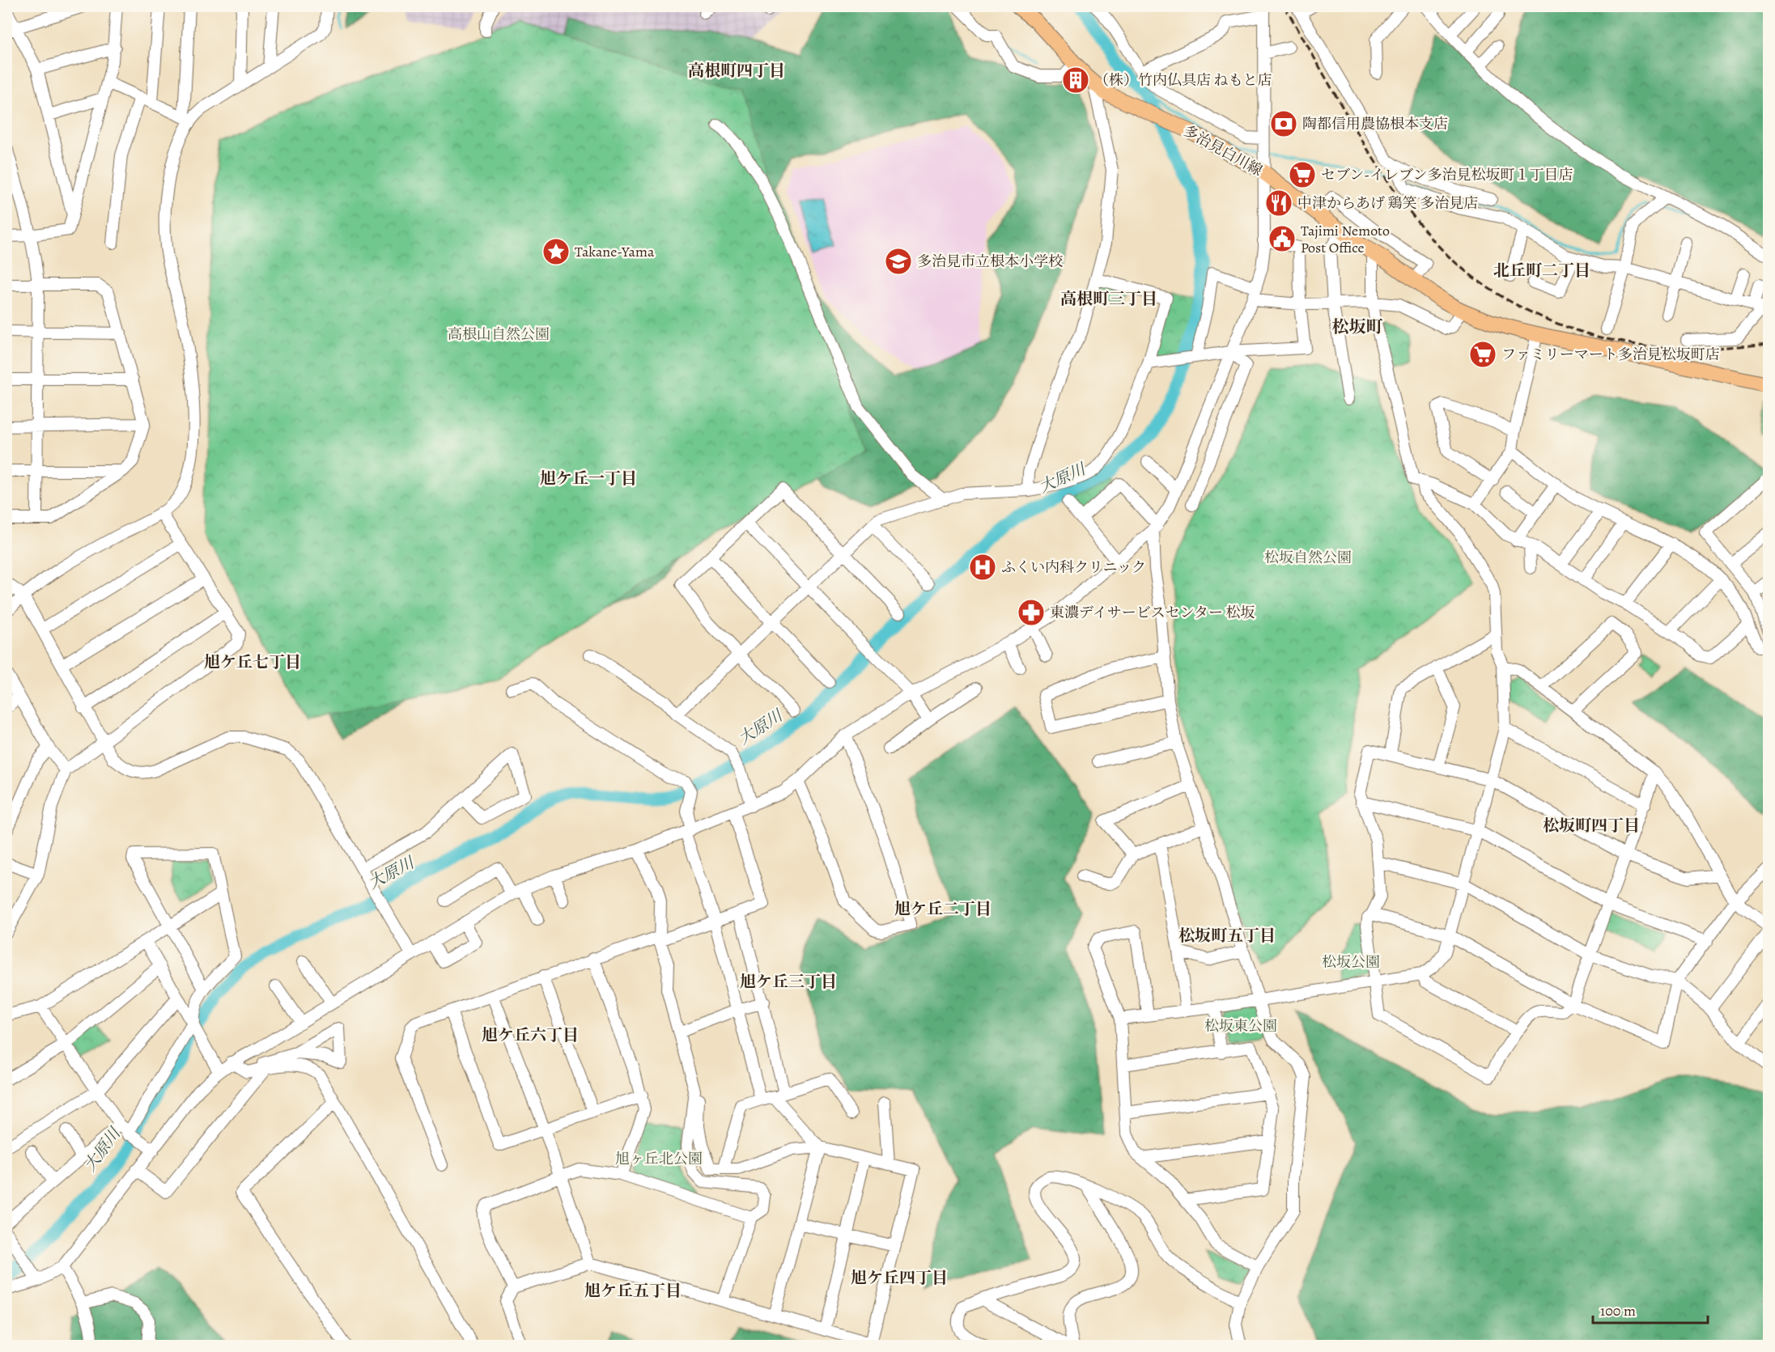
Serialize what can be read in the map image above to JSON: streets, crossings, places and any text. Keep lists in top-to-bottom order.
{
  "streets": {
    "main road": ["多治見白川線"]
  },
  "districts": [
    "高根町四丁目",
    "北丘町二丁目",
    "高根町三丁目",
    "松坂町",
    "旭ケ丘一丁目",
    "旭ケ丘七丁目",
    "松坂町四丁目",
    "旭ケ丘二丁目",
    "松坂町五丁目",
    "旭ケ丘三丁目",
    "旭ケ丘六丁目",
    "旭ケ丘四丁目",
    "旭ケ丘五丁目"
  ],
  "water": ["大原川"],
  "parks": [
    "高根山自然公園",
    "松坂自然公園",
    "松坂公園",
    "松坂東公園",
    "旭ヶ丘北公園"
  ],
  "places": {
    "building": ["（株）竹内仏具店 ねもと店"],
    "bank": ["陶都信用農協根本支店"],
    "supermarket": ["セブン-イレブン多治見松坂町１丁目店", "ファミリーマート多治見松坂町店"],
    "restaurant": ["中津からあげ 鶏笑 多治見店"],
    "public building": ["Tajimi Nemoto Post Office"],
    "place": ["Takane-Yama"],
    "school or university": ["多治見市立根本小学校"],
    "hospital": ["ふくい内科クリニック"],
    "pharmacy": ["東濃デイサービスセンター 松坂"]
  },
  "scale_bar": "100 m"
}
